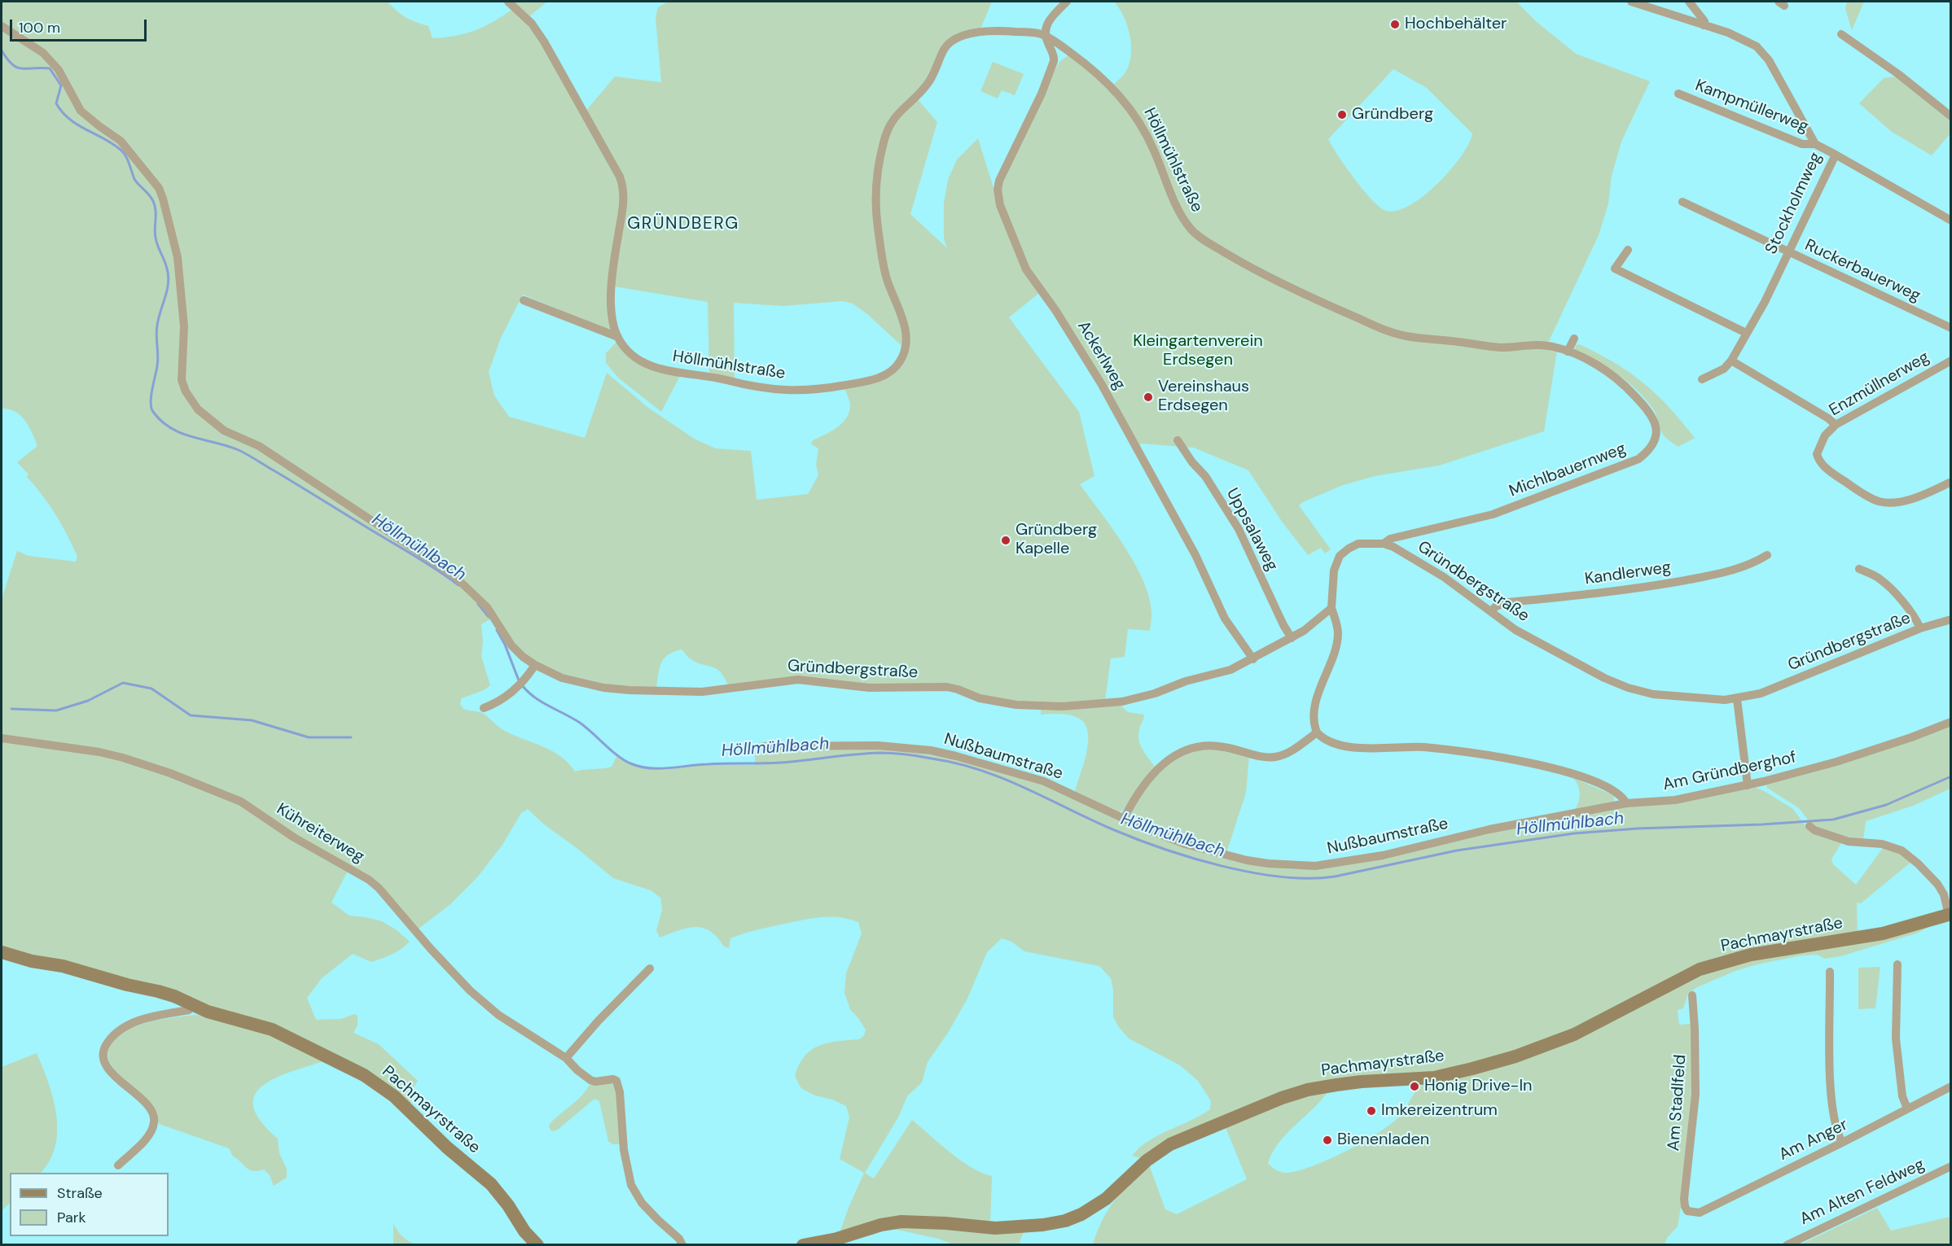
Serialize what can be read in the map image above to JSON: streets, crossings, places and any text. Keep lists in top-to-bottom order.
{
  "streets": {
    "street": [
      "Kampmüllerweg",
      "Höllmühlstraße",
      "Stockholmweg",
      "Ruckerbauerweg",
      "Ackerlweg",
      "Enzmüllnerweg",
      "Michlbauernweg",
      "Uppsalaweg",
      "Kandlerweg",
      "Gründbergstraße",
      "Nußbaumstraße",
      "Am Gründberghof",
      "Kühreiterweg",
      "Pachmayrstraße",
      "Am Stadlfeld",
      "Am Anger",
      "Am Alten Feldweg"
    ]
  },
  "crossings": [
    ["Kampmüllerweg", "Stockholmweg"],
    ["Höllmühlstraße", "Michlbauernweg"],
    ["Stockholmweg", "Ruckerbauerweg"],
    ["Ackerlweg", "Gründbergstraße"],
    ["Michlbauernweg", "Gründbergstraße"],
    ["Uppsalaweg", "Gründbergstraße"],
    ["Kandlerweg", "Gründbergstraße"],
    ["Nußbaumstraße", "Am Gründberghof"],
    ["Am Stadlfeld", "Am Anger"]
  ],
  "districts": ["GRÜNDBERG"],
  "water": ["Höllmühlbach"],
  "parks": ["Kleingartenverein Erdsegen"],
  "places": [
    "Hochbehälter",
    "Gründberg",
    "Vereinshaus Erdsegen",
    "Gründberg Kapelle",
    "Honig Drive-In",
    "Imkereizentrum",
    "Bienenladen"
  ],
  "legend": ["Straße", "Park"],
  "scale_bar": "100 m"
}
